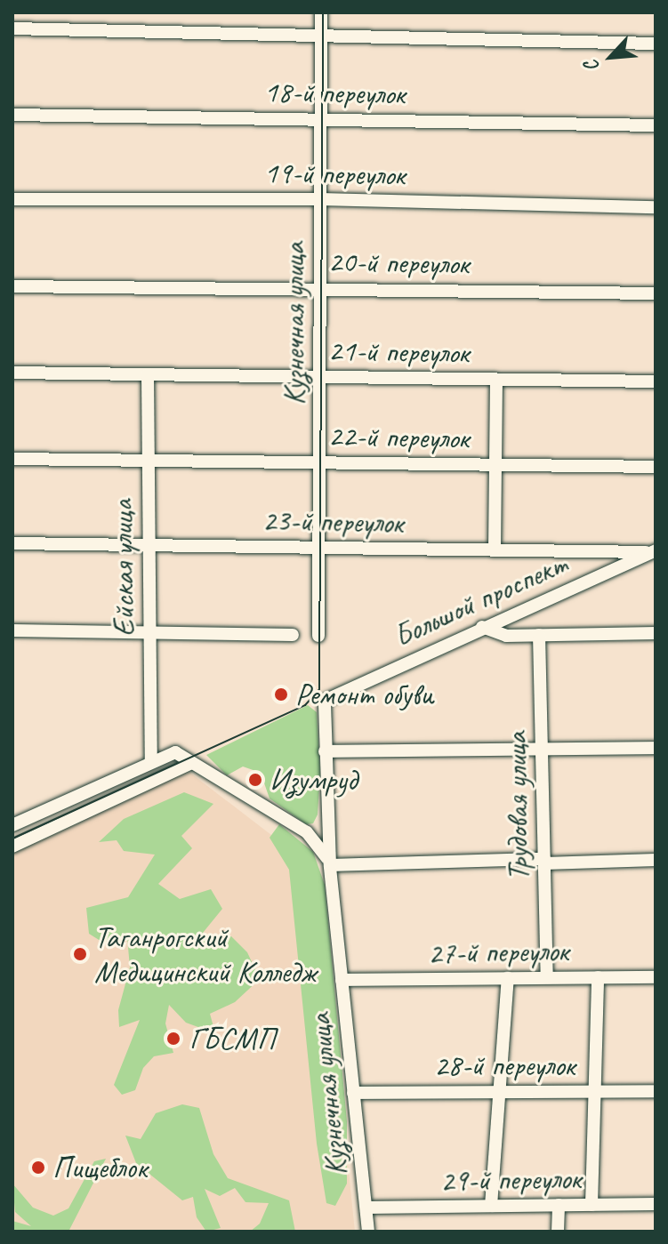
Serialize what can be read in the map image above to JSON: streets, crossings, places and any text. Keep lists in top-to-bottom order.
{
  "streets": {
    "street": [
      "18-й переулок",
      "19-й переулок",
      "20-й переулок",
      "Кузнечная улица",
      "21-й переулок",
      "22-й переулок",
      "23-й переулок",
      "Ейская улица",
      "Большой проспект",
      "Трудовая улица",
      "27-й переулок",
      "28-й переулок",
      "29-й переулок"
    ]
  },
  "crossings": [
    ["18-й переулок", "Кузнечная улица"],
    ["19-й переулок", "Кузнечная улица"],
    ["20-й переулок", "Кузнечная улица"],
    ["Кузнечная улица", "21-й переулок"],
    ["Кузнечная улица", "22-й переулок"],
    ["Кузнечная улица", "23-й переулок"],
    ["Кузнечная улица", "Большой проспект"],
    ["Кузнечная улица", "27-й переулок"],
    ["Кузнечная улица", "28-й переулок"],
    ["Кузнечная улица", "29-й переулок"],
    ["21-й переулок", "Ейская улица"],
    ["22-й переулок", "Ейская улица"],
    ["23-й переулок", "Ейская улица"],
    ["23-й переулок", "Большой проспект"],
    ["Трудовая улица", "27-й переулок"]
  ],
  "places": [
    "Ремонт обуви",
    "Изумруд",
    "Таганрогский Медицинский Колледж",
    "ГБСМП",
    "Пищеблок"
  ],
  "north": "bottom left"
}
